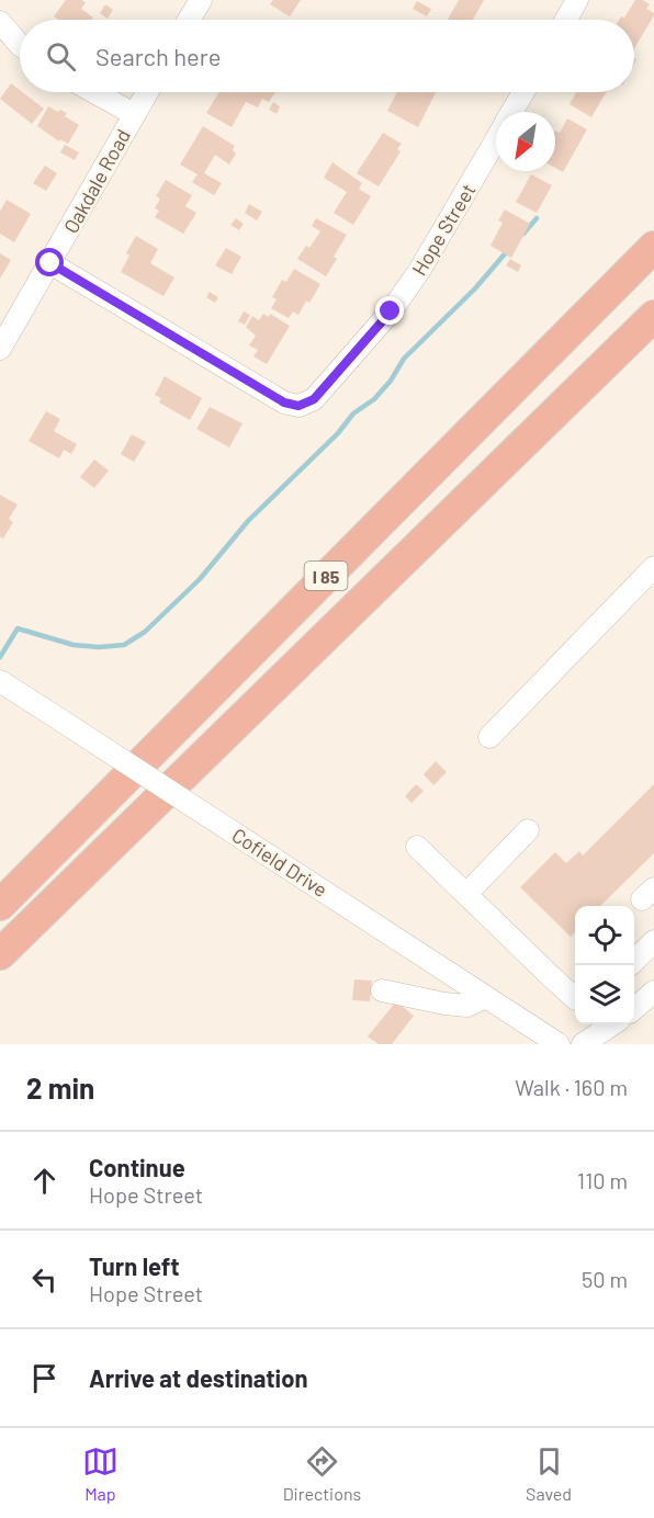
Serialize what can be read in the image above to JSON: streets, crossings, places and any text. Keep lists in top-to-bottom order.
{
  "streets": {
    "highway": ["I 85"],
    "street": ["Oakdale Road", "Hope Street", "Cofield Drive"]
  },
  "crossings": [
    ["Oakdale Road", "Hope Street"]
  ],
  "north": "bottom left",
  "page": {
    "search": "Search here",
    "heading": ["2 min", "Walk · 160 m"],
    "list": [
      ["Continue", "Hope Street", "110 m"],
      ["Turn left", "Hope Street", "50 m"],
      "Arrive at destination"
    ],
    "nav": ["Map", "Directions", "Saved"]
  }
}
